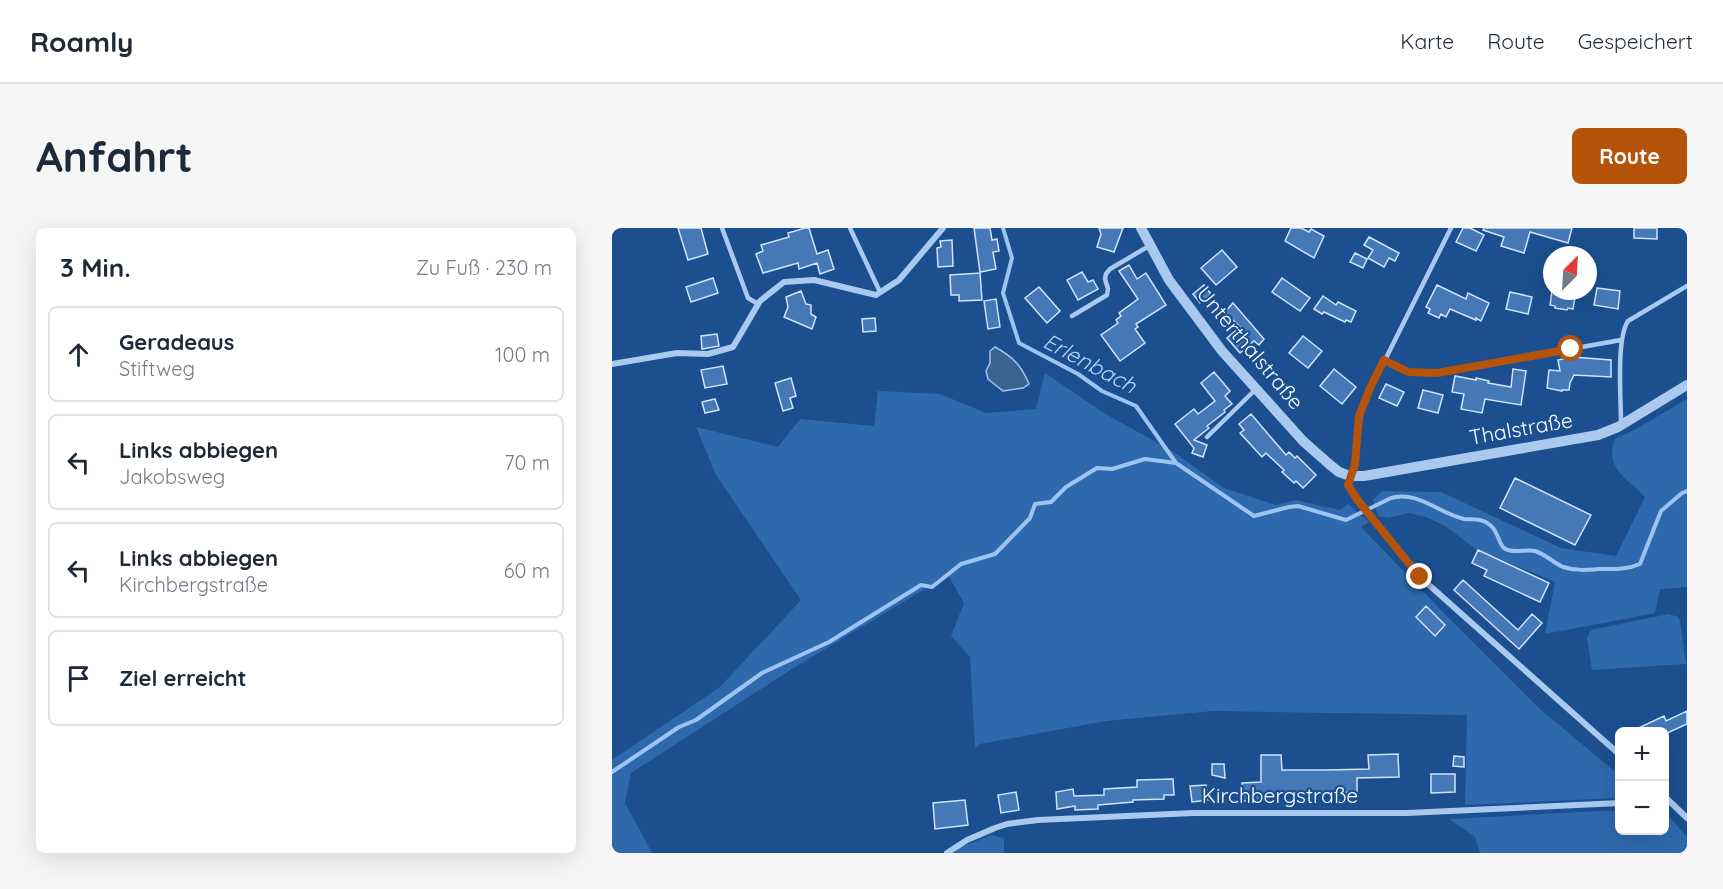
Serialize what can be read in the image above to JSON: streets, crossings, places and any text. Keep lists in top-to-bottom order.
{
  "streets": {
    "street": ["Unterthalstraße", "Thalstraße", "Kirchbergstraße"]
  },
  "crossings": [
    ["Unterthalstraße", "Thalstraße"]
  ],
  "water": ["Erlenbach"],
  "north": "top right",
  "page": {
    "header": "Roamly",
    "nav": ["Karte", "Route", "Gespeichert"],
    "buttons": "Route",
    "title": "Anfahrt",
    "heading": ["3 Min.", "Zu Fuß · 230 m"],
    "list": [
      ["Geradeaus", "Stiftweg", "100 m"],
      ["Links abbiegen", "Jakobsweg", "70 m"],
      ["Links abbiegen", "Kirchbergstraße", "60 m"],
      "Ziel erreicht"
    ],
    "map_buttons": ["+", "−"]
  }
}
